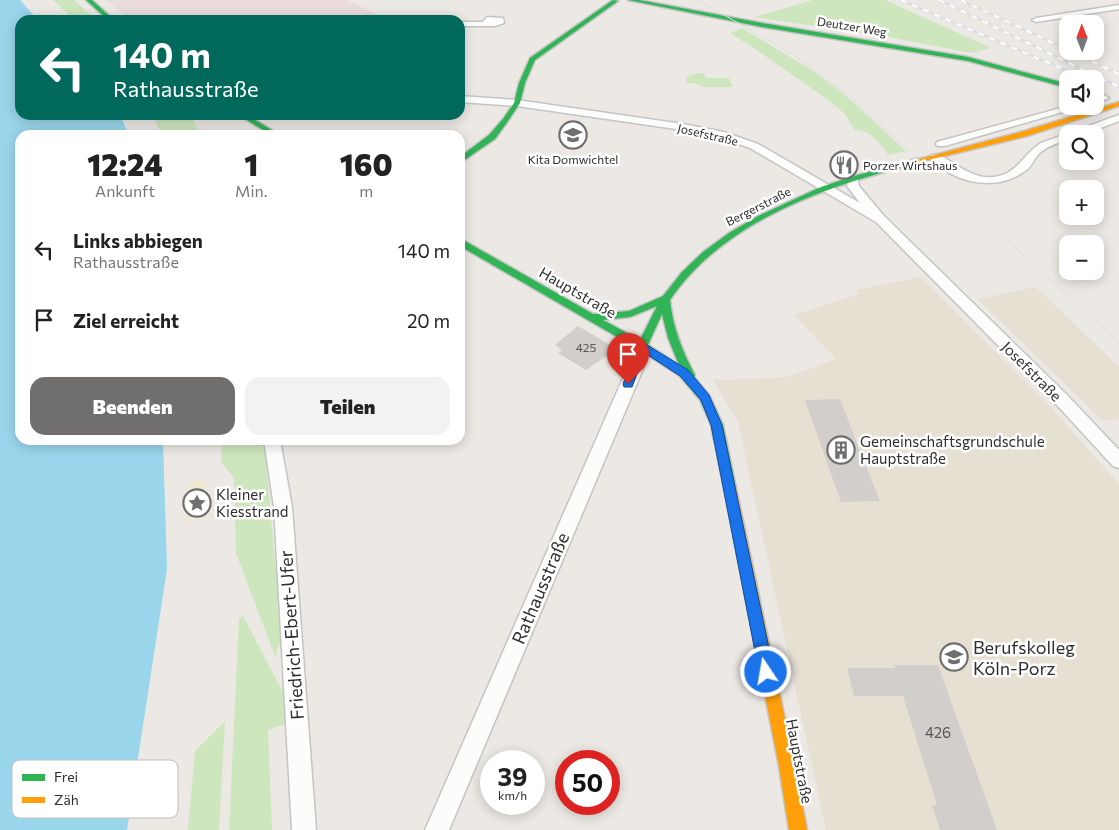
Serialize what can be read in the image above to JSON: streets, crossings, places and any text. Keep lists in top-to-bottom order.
{
  "streets": {
    "street": [
      "Deutzer Weg",
      "Josefstraße",
      "Bergerstraße",
      "Hauptstraße",
      "Rathausstraße",
      "Friedrich-Ebert-Ufer"
    ]
  },
  "crossings": [
    ["Josefstraße", "Bergerstraße"],
    ["Bergerstraße", "Hauptstraße"],
    ["Bergerstraße", "Rathausstraße"],
    ["Hauptstraße", "Rathausstraße"]
  ],
  "places": {
    "school or university": ["Kita Domwichtel", "Berufskolleg Köln-Porz"],
    "restaurant": ["Porzer Wirtshaus"],
    "building": ["Gemeinschaftsgrundschule Hauptstraße"],
    "place": ["Kleiner Kiesstrand"]
  },
  "house_numbers": ["425", "426"],
  "legend": ["Frei", "Zäh"],
  "north": "top",
  "page": {
    "map_buttons": ["+", "−"],
    "turn": ["140 m", "Rathausstraße"],
    "eta": [
      "12:24",
      "Ankunft",
      "1",
      "Min.",
      "160",
      "m"
    ],
    "list": [
      {
        "name": "Links abbiegen",
        "note": "Rathausstraße",
        "value": "140 m"
      },
      {
        "name": "Ziel erreicht",
        "value": "20 m"
      }
    ],
    "buttons": ["Beenden", "Teilen"],
    "speed": "39 km/h",
    "limit": "50"
  }
}
